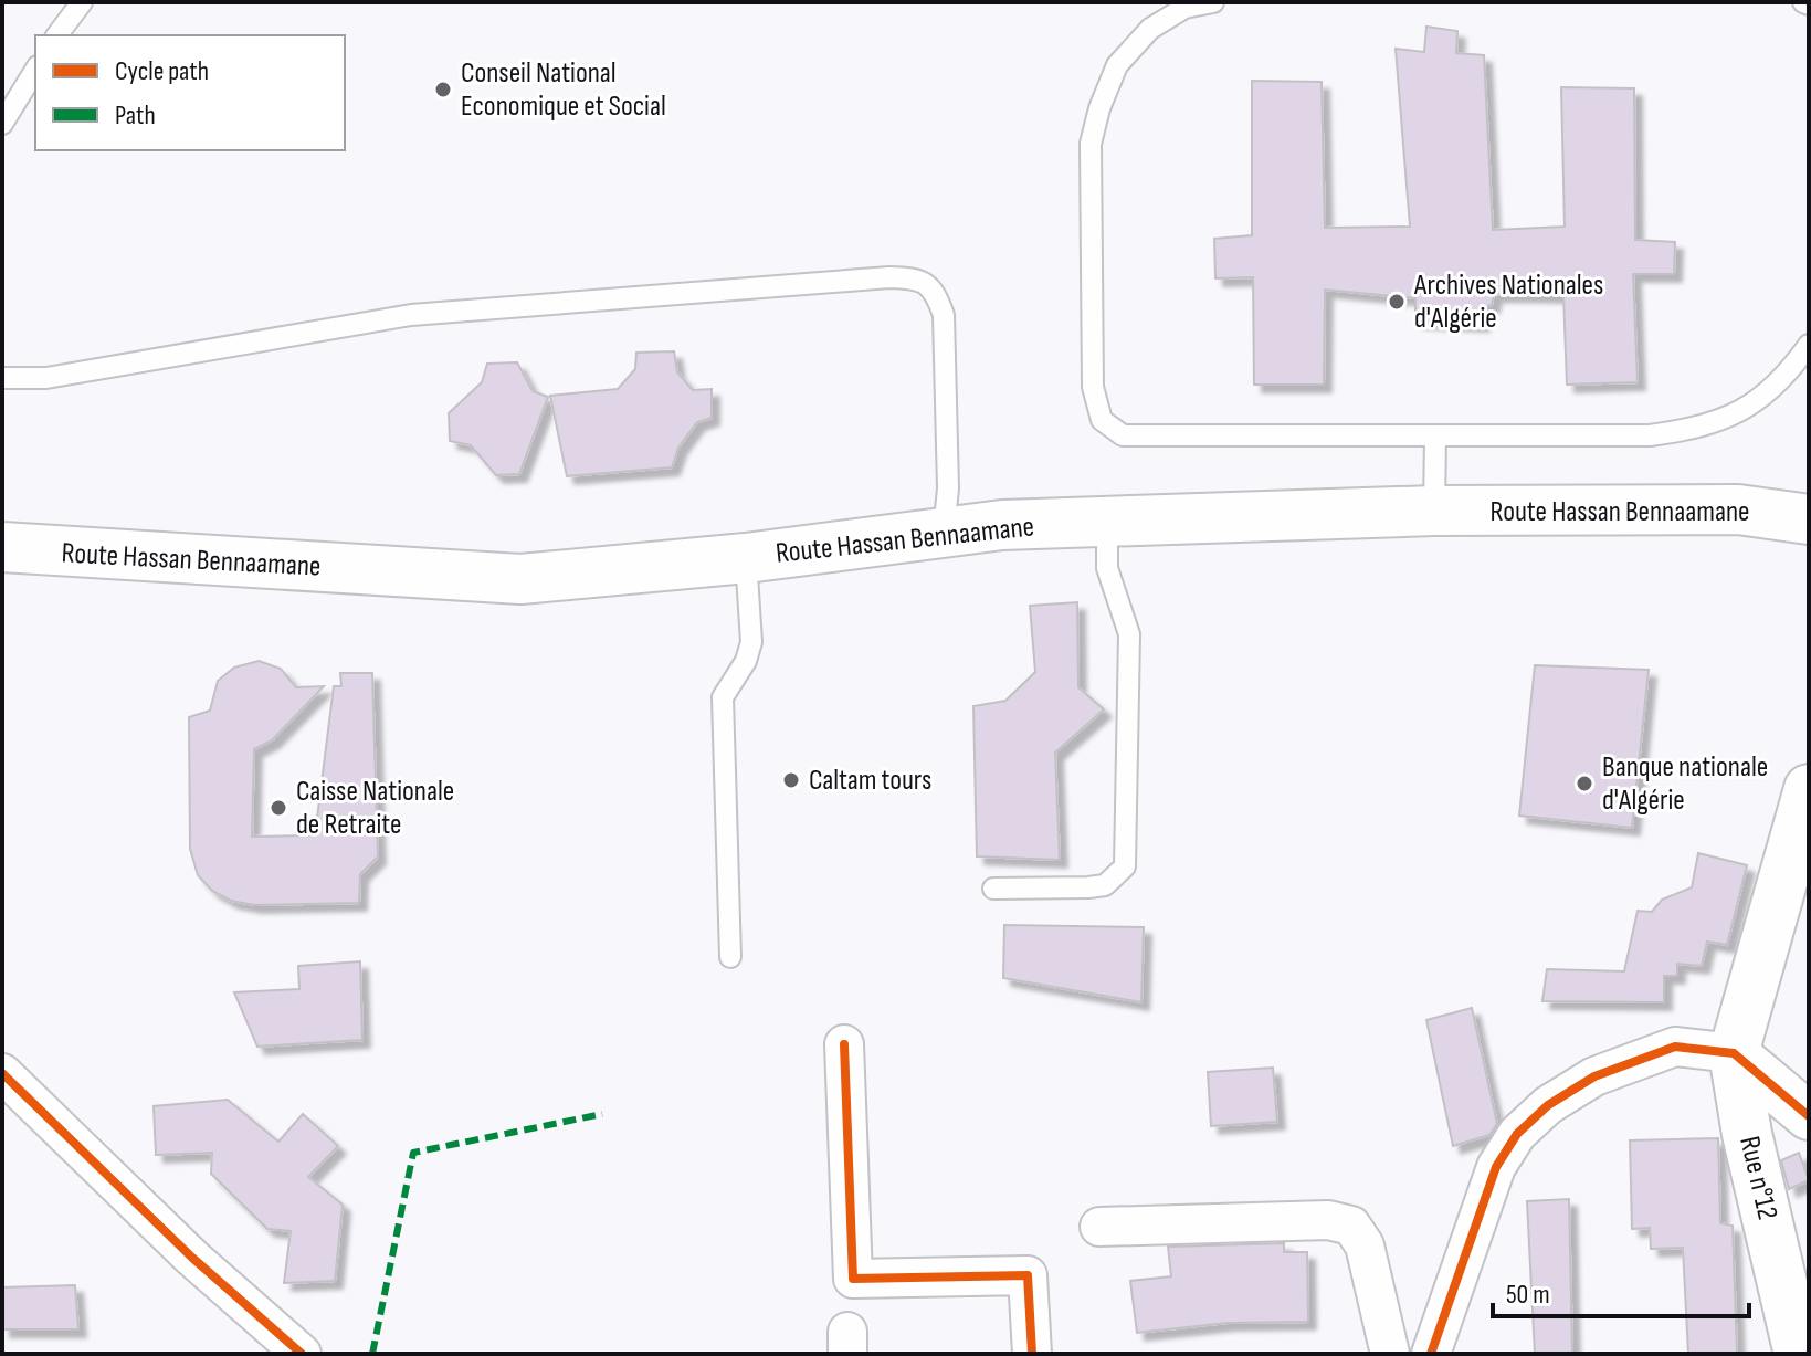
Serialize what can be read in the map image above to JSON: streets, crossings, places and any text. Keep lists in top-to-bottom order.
{
  "streets": {
    "main road": ["Route Hassan Bennaamane", "Rue n°12"]
  },
  "places": [
    "Conseil National Economique et Social",
    "Archives Nationales d'Algérie",
    "Caltam tours",
    "Banque nationale d'Algérie",
    "Caisse Nationale de Retraite"
  ],
  "legend": ["Cycle path", "Path"],
  "scale_bar": "50 m"
}
